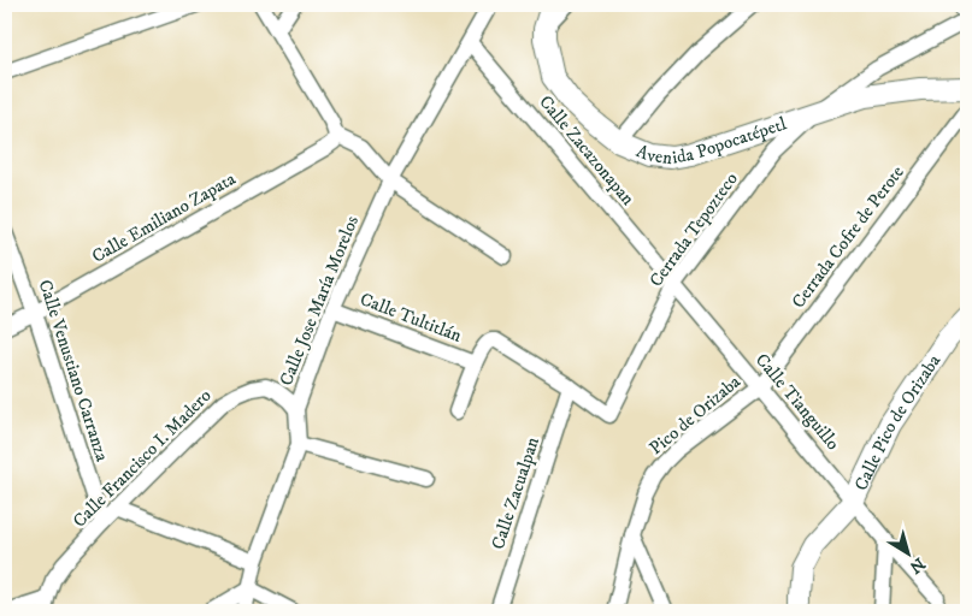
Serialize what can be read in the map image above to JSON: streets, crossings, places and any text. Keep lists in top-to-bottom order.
{
  "streets": {
    "street": [
      "Avenida Popocatépetl",
      "Calle Zacazonapan",
      "Calle Emiliano Zapata",
      "Cerrada Tepozteco",
      "Cerrada Cofre de Perote",
      "Calle Jose María Morelos",
      "Calle Tultitlán",
      "Calle Venustiano Carranza",
      "Calle Tianguillo",
      "Pico de Orizaba",
      "Calle Pico de Orizaba",
      "Calle Francisco I. Madero",
      "Calle Zacualpan"
    ]
  },
  "crossings": [
    ["Avenida Popocatépetl", "Cerrada Tepozteco"],
    ["Calle Zacazonapan", "Cerrada Tepozteco"],
    ["Calle Zacazonapan", "Calle Jose María Morelos"],
    ["Calle Zacazonapan", "Calle Tianguillo"],
    ["Calle Emiliano Zapata", "Calle Venustiano Carranza"],
    ["Cerrada Tepozteco", "Calle Tultitlán"],
    ["Cerrada Tepozteco", "Calle Tianguillo"],
    ["Cerrada Tepozteco", "Calle Zacualpan"],
    ["Cerrada Cofre de Perote", "Calle Tianguillo"],
    ["Cerrada Cofre de Perote", "Pico de Orizaba"],
    ["Calle Jose María Morelos", "Calle Tultitlán"],
    ["Calle Jose María Morelos", "Calle Francisco I. Madero"],
    ["Calle Tultitlán", "Calle Zacualpan"],
    ["Calle Venustiano Carranza", "Calle Francisco I. Madero"],
    ["Calle Tianguillo", "Pico de Orizaba"],
    ["Calle Tianguillo", "Calle Pico de Orizaba"]
  ],
  "north": "bottom right"
}
